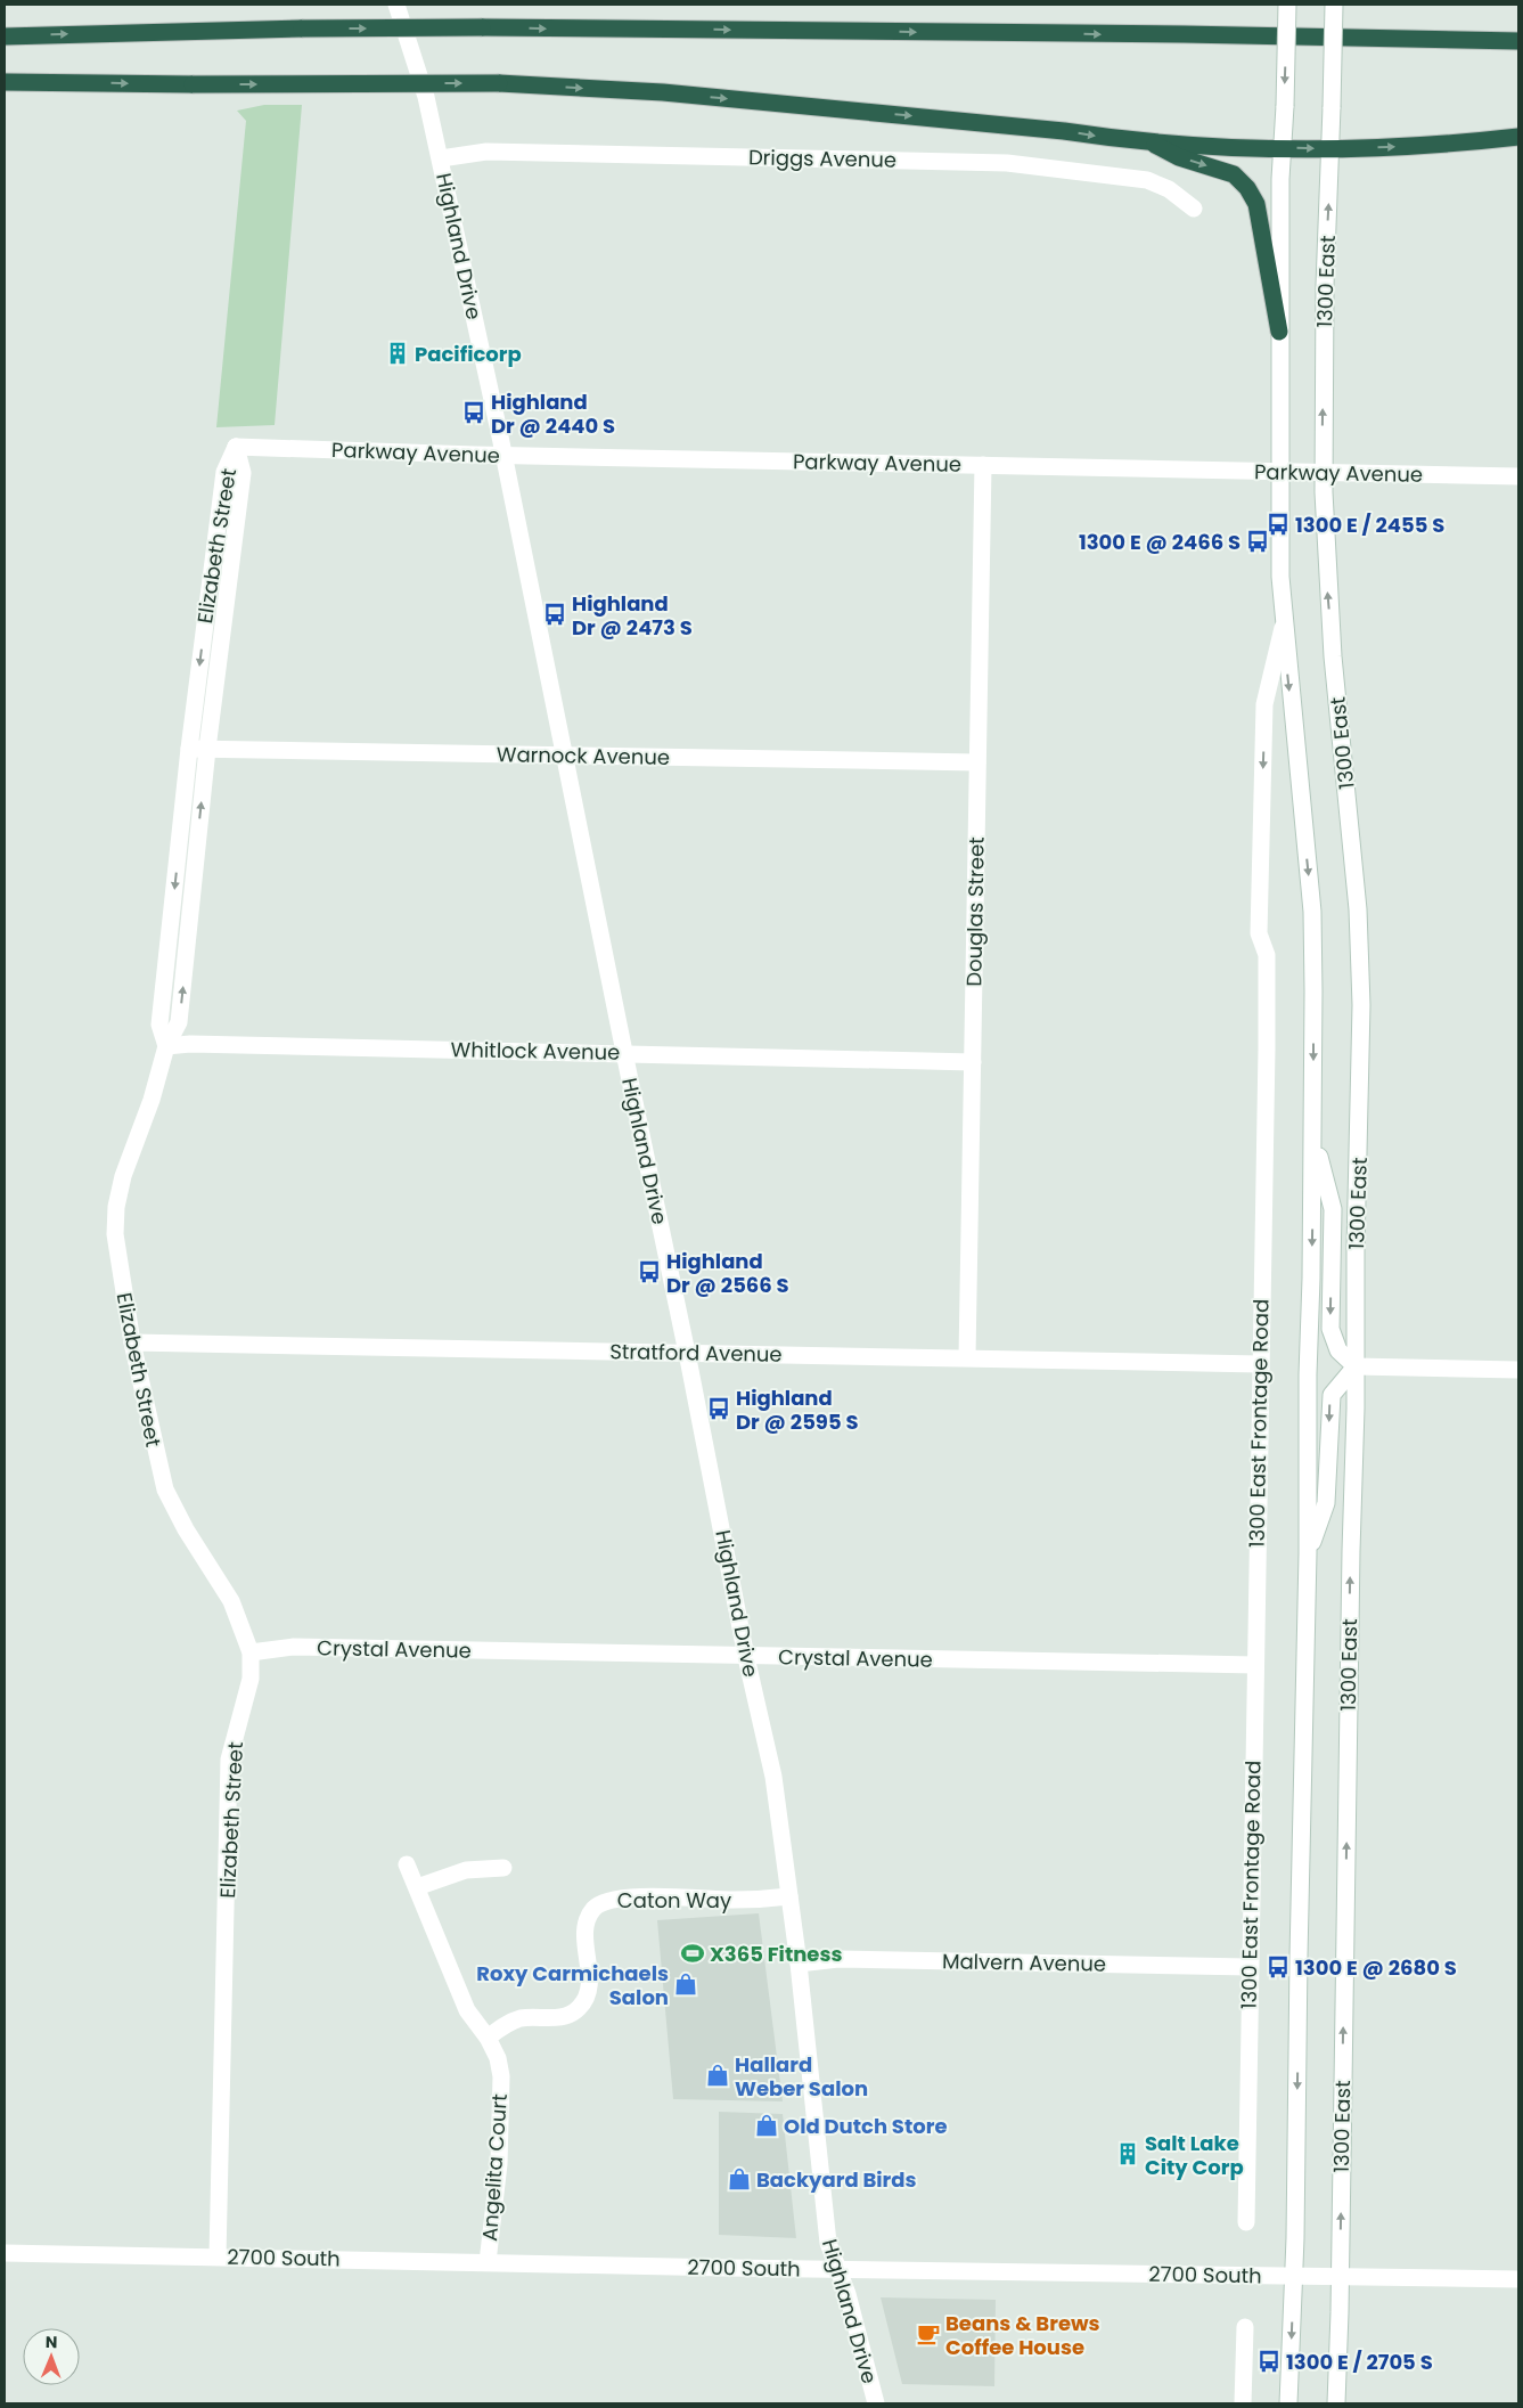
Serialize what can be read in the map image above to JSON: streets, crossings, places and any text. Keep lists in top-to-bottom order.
{
  "streets": {
    "street": [
      "Driggs Avenue",
      "Highland Drive",
      "1300 East",
      "Parkway Avenue",
      "Elizabeth Street",
      "Warnock Avenue",
      "Douglas Street",
      "Whitlock Avenue",
      "Stratford Avenue",
      "1300 East Frontage Road",
      "Crystal Avenue",
      "Caton Way",
      "Malvern Avenue",
      "Angelita Court",
      "2700 South"
    ]
  },
  "crossings": [
    ["Driggs Avenue", "Highland Drive"],
    ["Highland Drive", "Parkway Avenue"],
    ["Highland Drive", "Warnock Avenue"],
    ["Highland Drive", "Whitlock Avenue"],
    ["Highland Drive", "Stratford Avenue"],
    ["Highland Drive", "Crystal Avenue"],
    ["Highland Drive", "Caton Way"],
    ["Highland Drive", "Malvern Avenue"],
    ["Highland Drive", "2700 South"],
    ["1300 East", "Parkway Avenue"],
    ["1300 East", "2700 South"],
    ["Parkway Avenue", "Elizabeth Street"],
    ["Parkway Avenue", "Douglas Street"],
    ["Elizabeth Street", "Warnock Avenue"],
    ["Elizabeth Street", "Whitlock Avenue"],
    ["Elizabeth Street", "Stratford Avenue"],
    ["Elizabeth Street", "Crystal Avenue"],
    ["Elizabeth Street", "2700 South"],
    ["Warnock Avenue", "Douglas Street"],
    ["Douglas Street", "Whitlock Avenue"],
    ["Douglas Street", "Stratford Avenue"],
    ["Stratford Avenue", "1300 East Frontage Road"],
    ["1300 East Frontage Road", "Crystal Avenue"],
    ["1300 East Frontage Road", "Malvern Avenue"],
    ["Caton Way", "Angelita Court"],
    ["Angelita Court", "2700 South"]
  ],
  "places": {
    "building": ["Pacificorp", "Salt Lake City Corp"],
    "bus stop": [
      "Highland Dr @ 2440 S",
      "1300 E / 2455 S",
      "1300 E @ 2466 S",
      "Highland Dr @ 2473 S",
      "Highland Dr @ 2566 S",
      "Highland Dr @ 2595 S",
      "1300 E @ 2680 S",
      "1300 E / 2705 S"
    ],
    "sports": ["X365 Fitness"],
    "shop": [
      "Roxy Carmichaels Salon",
      "Hallard Weber Salon",
      "Old Dutch Store",
      "Backyard Birds"
    ],
    "cafe": ["Beans & Brews Coffee House"]
  },
  "north": "top"
}
